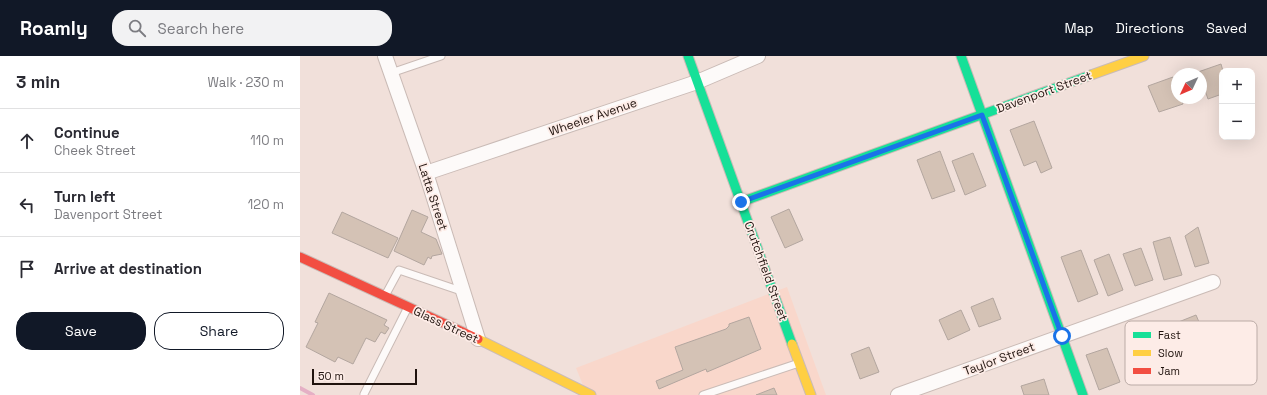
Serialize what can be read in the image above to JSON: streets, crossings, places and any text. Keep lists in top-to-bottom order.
{
  "streets": {
    "street": [
      "Davenport Street",
      "Wheeler Avenue",
      "Latta Street",
      "Crutchfield Street",
      "Glass Street",
      "Taylor Street"
    ]
  },
  "crossings": [
    ["Davenport Street", "Crutchfield Street"],
    ["Wheeler Avenue", "Latta Street"],
    ["Wheeler Avenue", "Crutchfield Street"],
    ["Latta Street", "Glass Street"]
  ],
  "legend": ["Fast", "Slow", "Jam"],
  "scale_bar": "50 m",
  "north": "bottom left",
  "page": {
    "header": "Roamly",
    "search": "Search here",
    "nav": ["Map", "Directions", "Saved"],
    "heading": ["3 min", "Walk · 230 m"],
    "map_buttons": ["+", "−"],
    "list": [
      ["Continue", "Cheek Street", "110 m"],
      ["Turn left", "Davenport Street", "120 m"],
      "Arrive at destination"
    ],
    "buttons": ["Save", "Share"],
    "scale": "50 m"
  }
}
